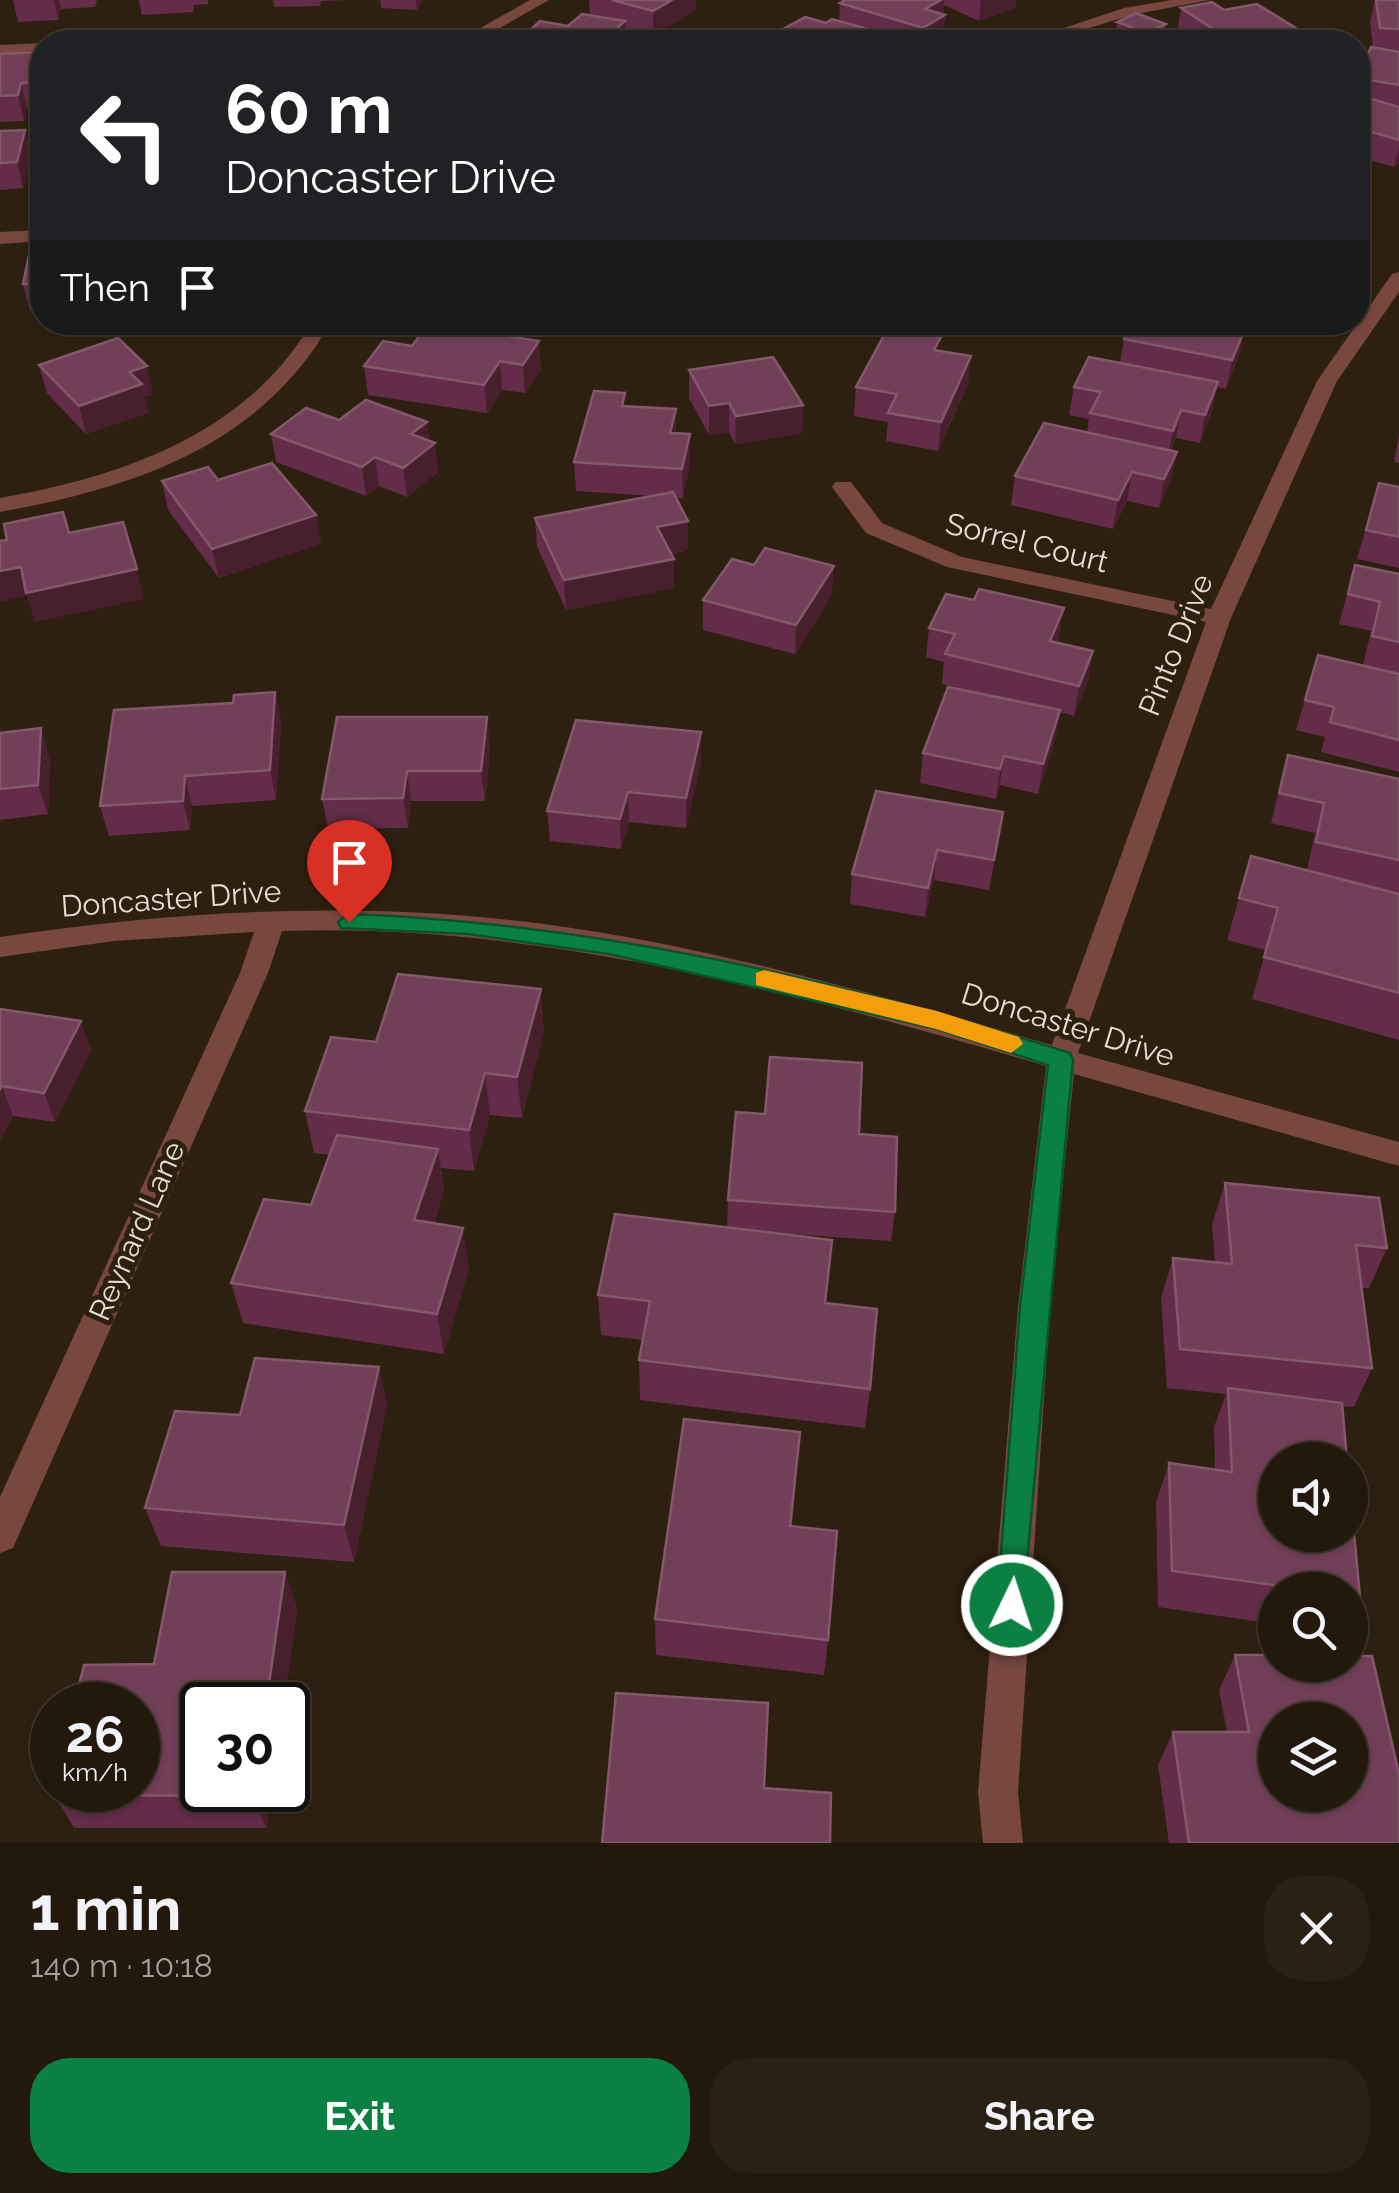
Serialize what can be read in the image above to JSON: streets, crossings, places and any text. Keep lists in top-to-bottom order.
{
  "streets": {
    "street": [
      "Sorrel Court",
      "Pinto Drive",
      "Doncaster Drive",
      "Reynard Lane"
    ]
  },
  "crossings": [
    ["Sorrel Court", "Pinto Drive"],
    ["Pinto Drive", "Doncaster Drive"],
    ["Doncaster Drive", "Reynard Lane"]
  ],
  "page": {
    "turn": ["60 m", "Doncaster Drive"],
    "then": "Then",
    "speed": "26 km/h",
    "limit": "30",
    "heading": ["1 min", "140 m · 10:18"],
    "buttons": ["Exit", "Share"]
  }
}
